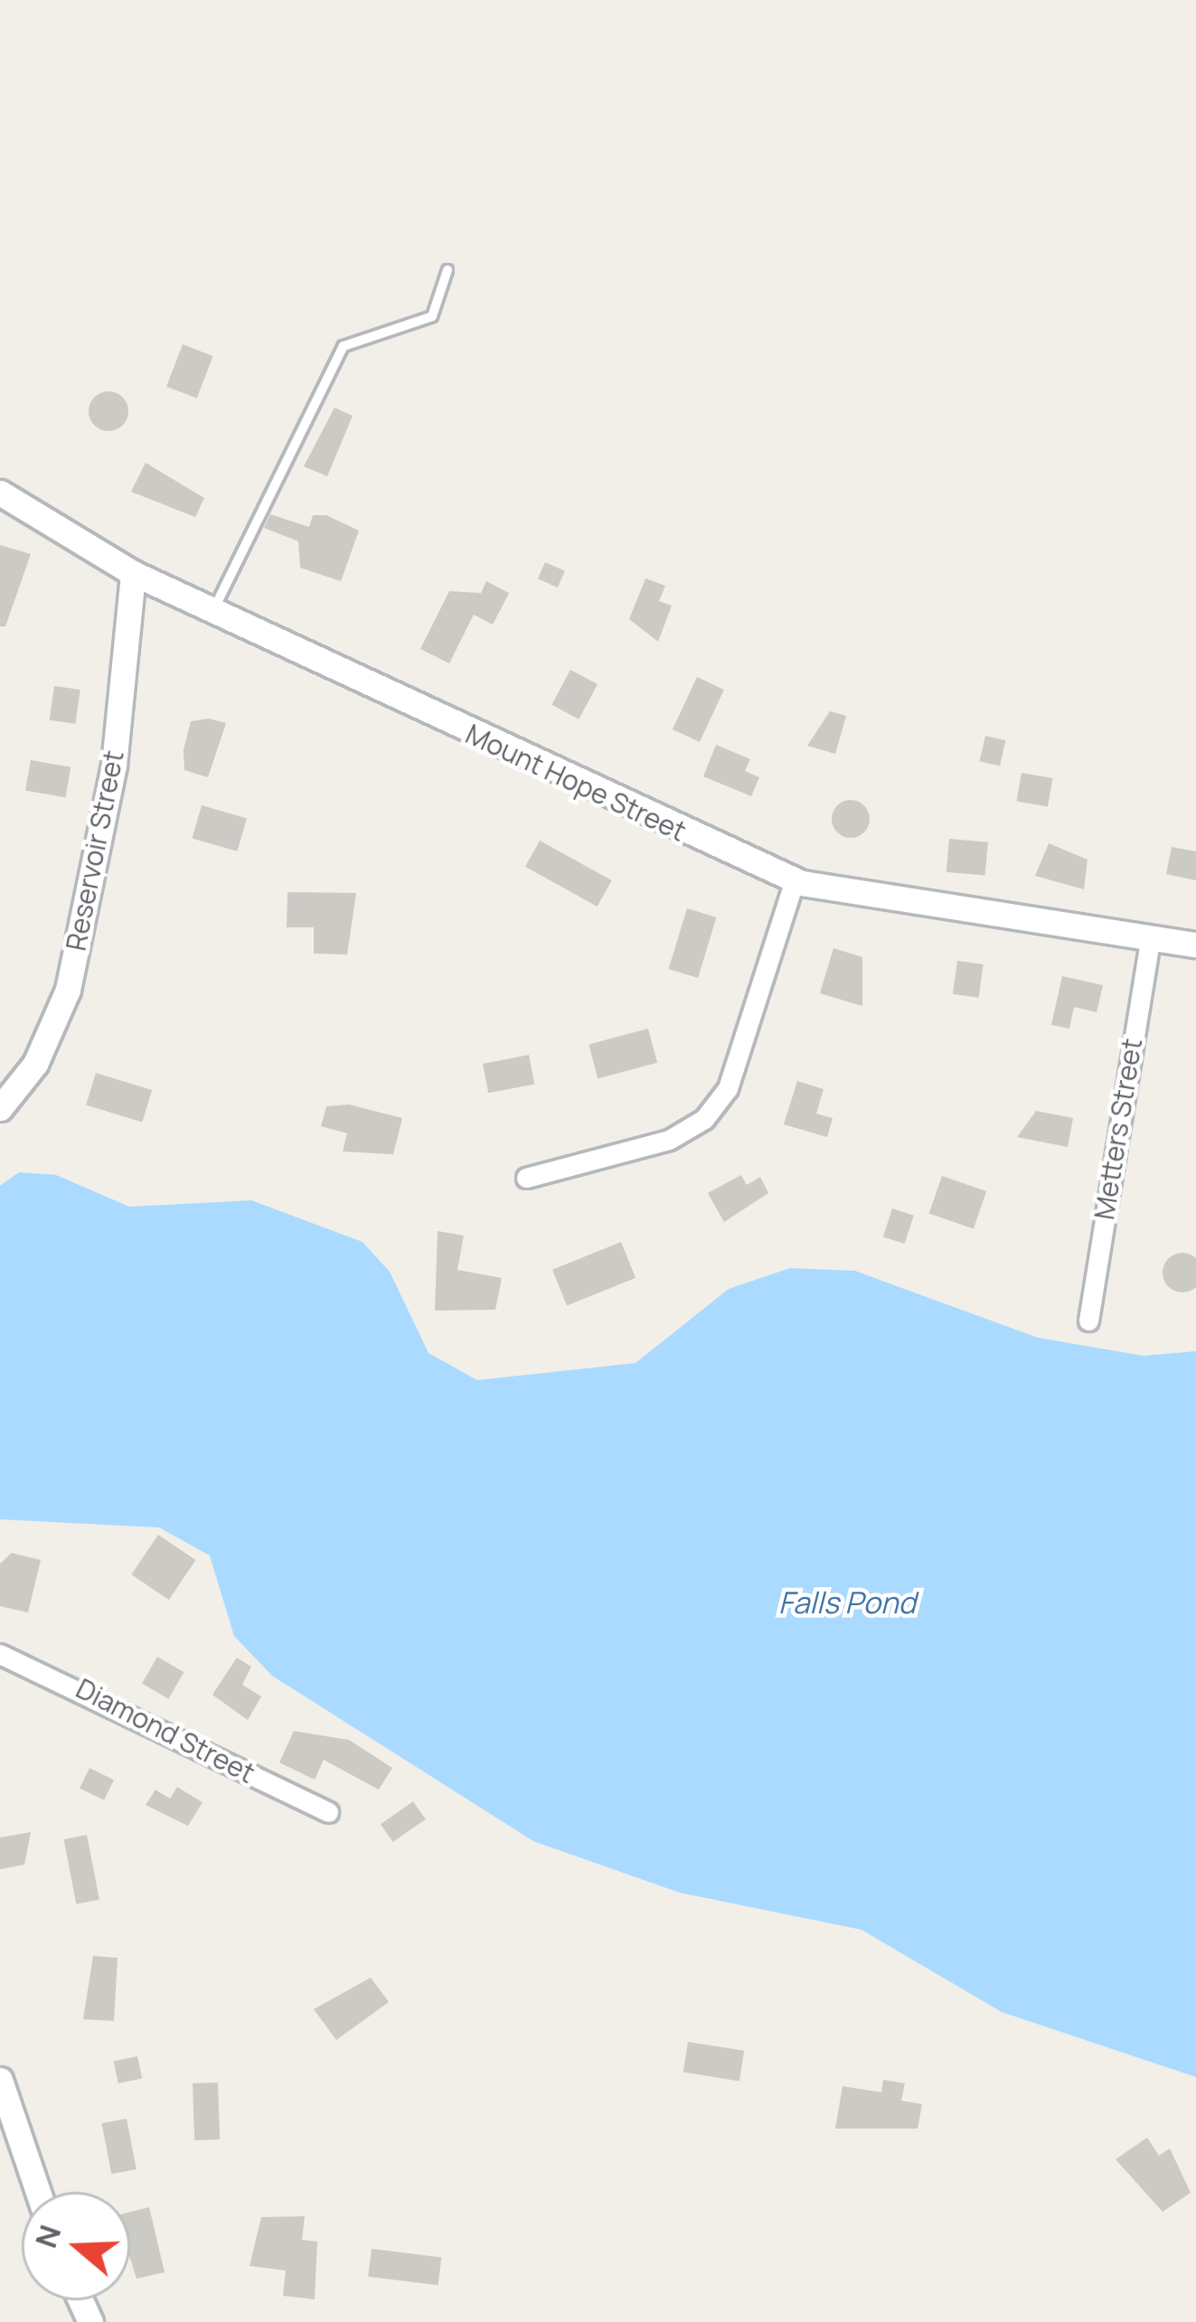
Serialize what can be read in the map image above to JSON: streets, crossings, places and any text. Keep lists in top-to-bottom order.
{
  "streets": {
    "street": [
      "Mount Hope Street",
      "Reservoir Street",
      "Metters Street",
      "Diamond Street"
    ]
  },
  "crossings": [
    ["Mount Hope Street", "Reservoir Street"],
    ["Mount Hope Street", "Metters Street"]
  ],
  "water": ["Falls Pond"],
  "north": "left"
}
